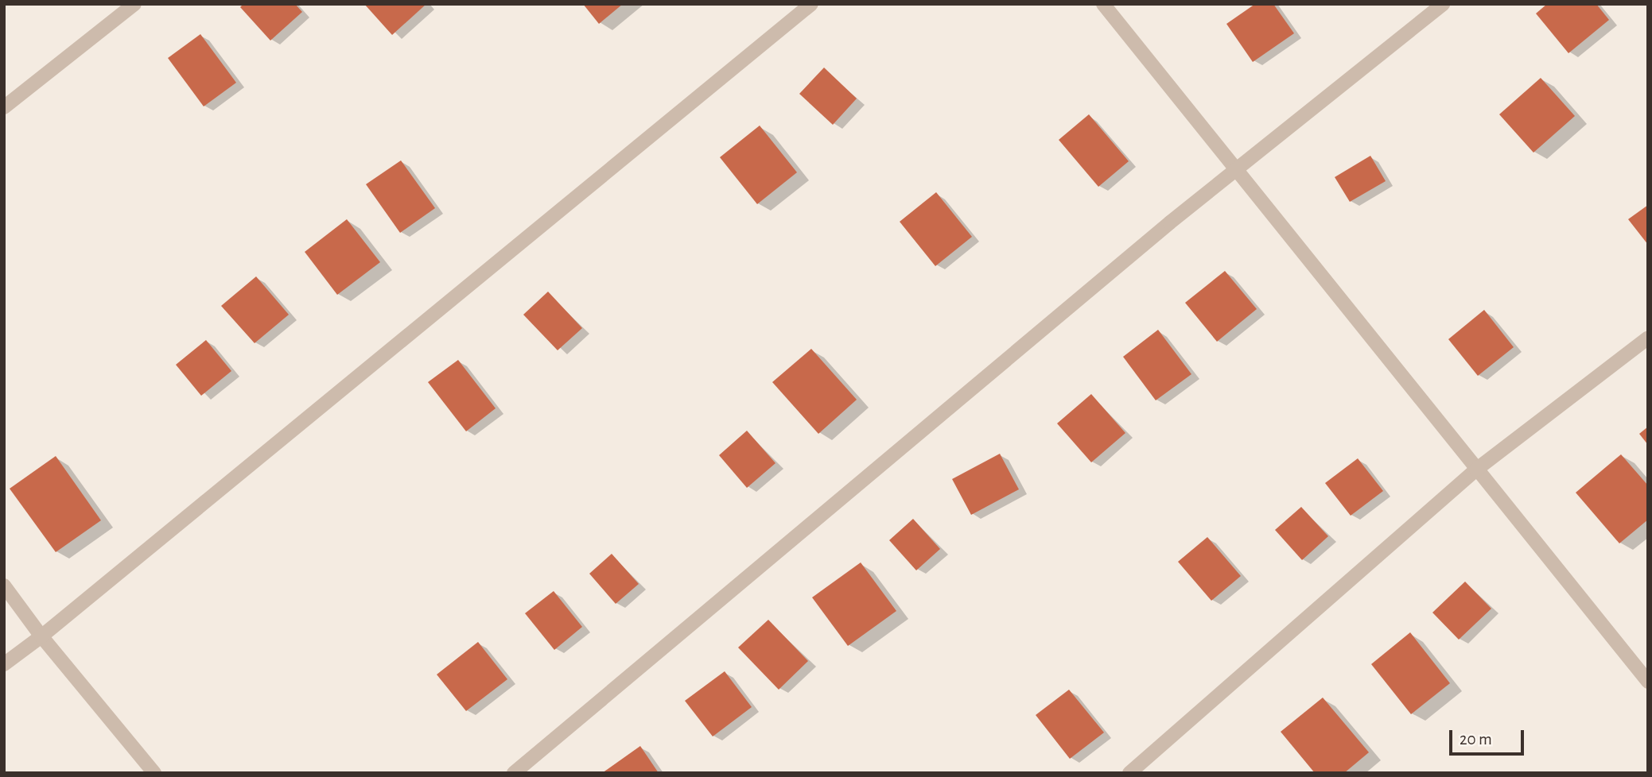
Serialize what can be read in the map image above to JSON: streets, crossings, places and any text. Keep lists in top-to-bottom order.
{
  "scale_bar": "20 m"
}
